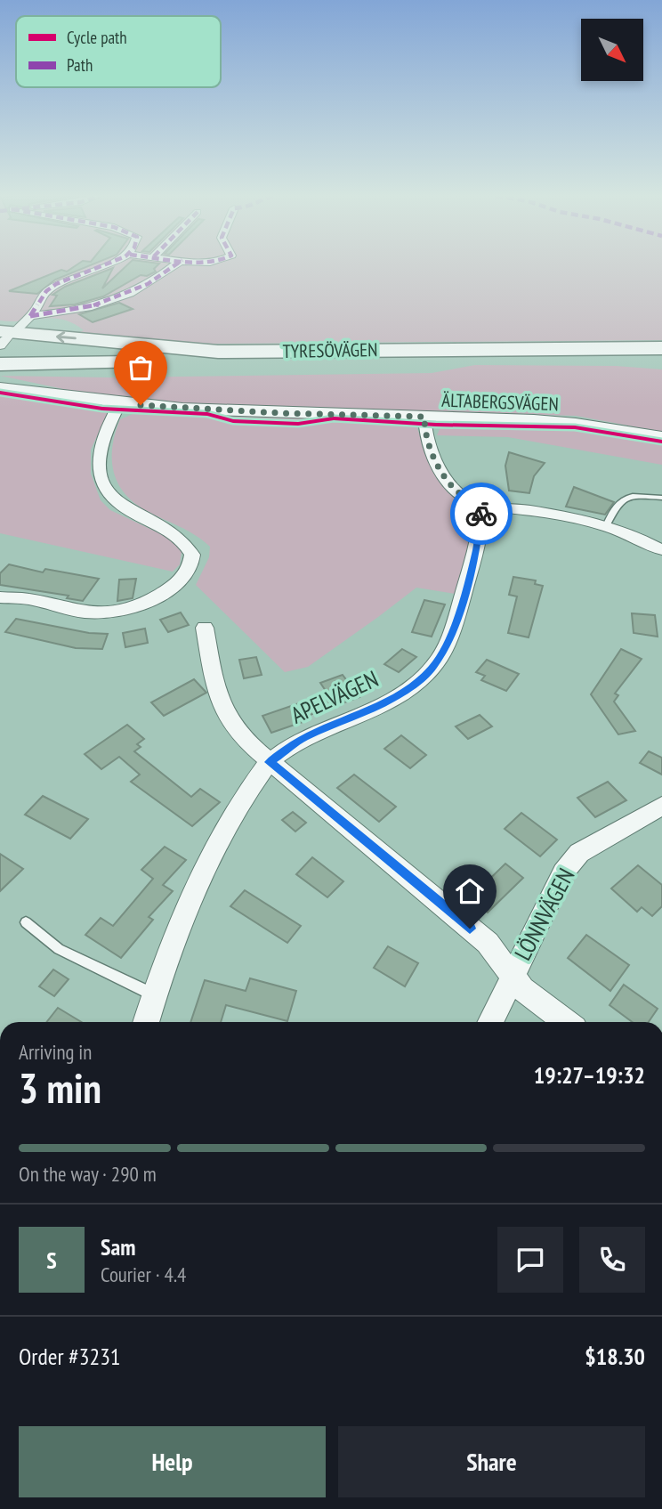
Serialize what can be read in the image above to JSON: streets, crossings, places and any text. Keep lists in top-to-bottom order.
{
  "streets": {
    "highway": ["TYRESÖVÄGEN"],
    "street": ["ÄLTABERGSVÄGEN", "APELVÄGEN", "LÖNNVÄGEN"]
  },
  "legend": ["Cycle path", "Path"],
  "north": "bottom right",
  "page": {
    "heading": ["3 min", "Arriving in", "19:27–19:32"],
    "panel": [
      "Sam",
      "Courier · 4.4",
      "Order #3231",
      "$18.30"
    ],
    "bar": "On the way · 290 m",
    "round": "S",
    "buttons": ["Help", "Share"]
  }
}
